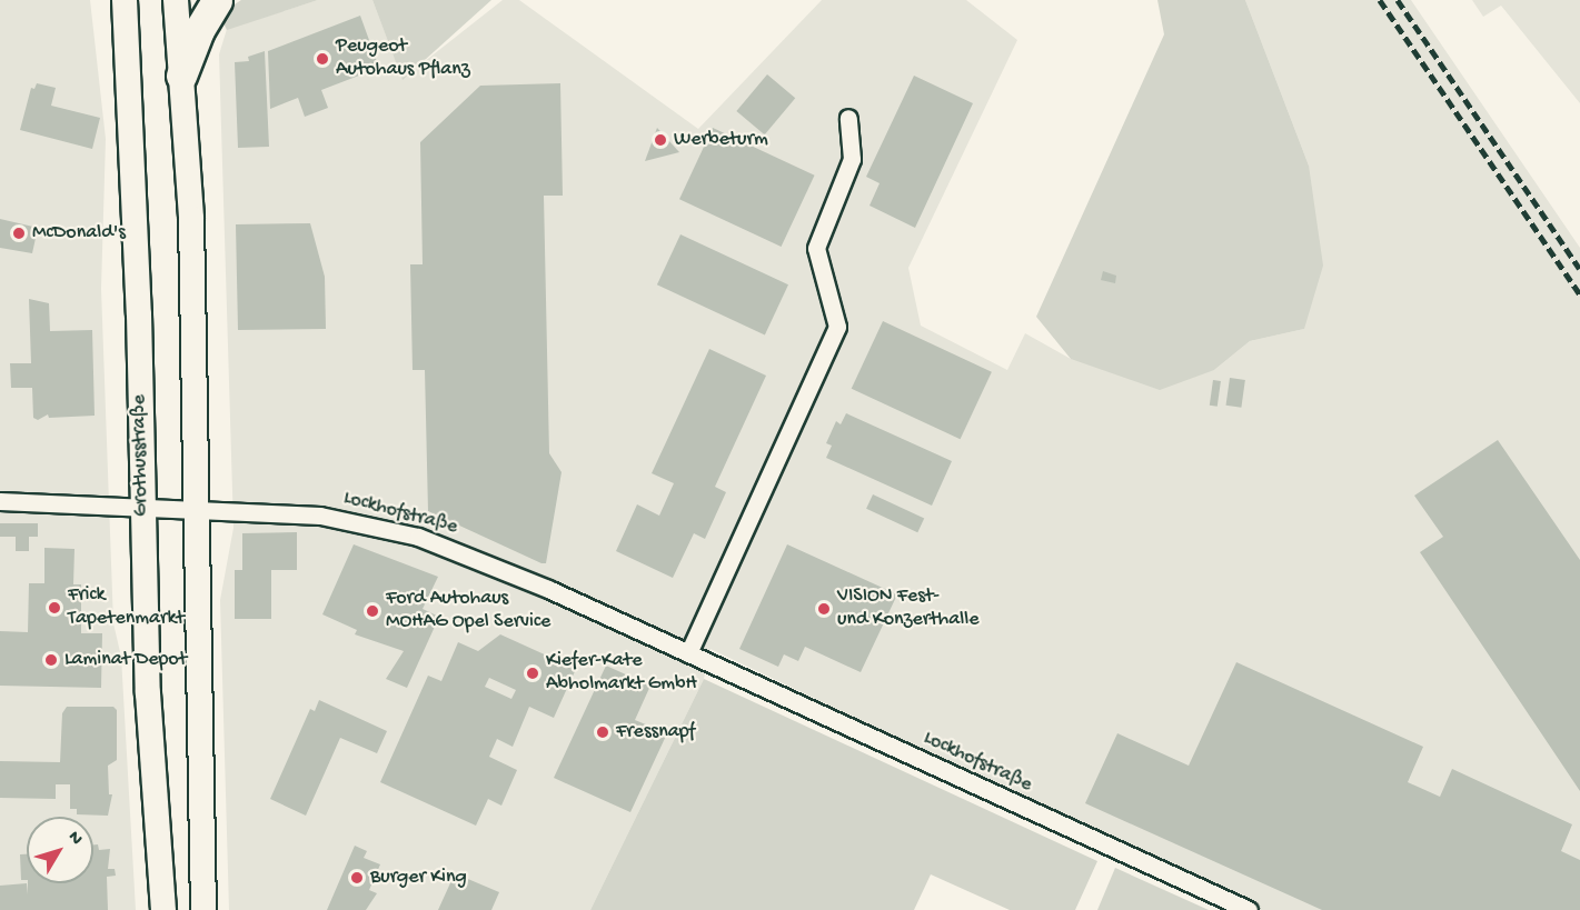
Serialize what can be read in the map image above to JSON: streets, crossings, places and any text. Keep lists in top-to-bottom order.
{
  "streets": {
    "main road": ["Grothusstraße"],
    "street": ["Lockhofstraße"]
  },
  "crossings": [
    ["Grothusstraße", "Lockhofstraße"]
  ],
  "places": [
    "Peugeot Autohaus Pflanz",
    "Werbeturm",
    "McDonald's",
    "Frick Tapetenmarkt",
    "VISION Fest- und Konzerthalle",
    "Ford Autohaus MOHAG Opel Service",
    "Laminat Depot",
    "Kiefer-Kate Abholmarkt GmbH",
    "Fressnapf",
    "Burger King"
  ],
  "north": "top right"
}
